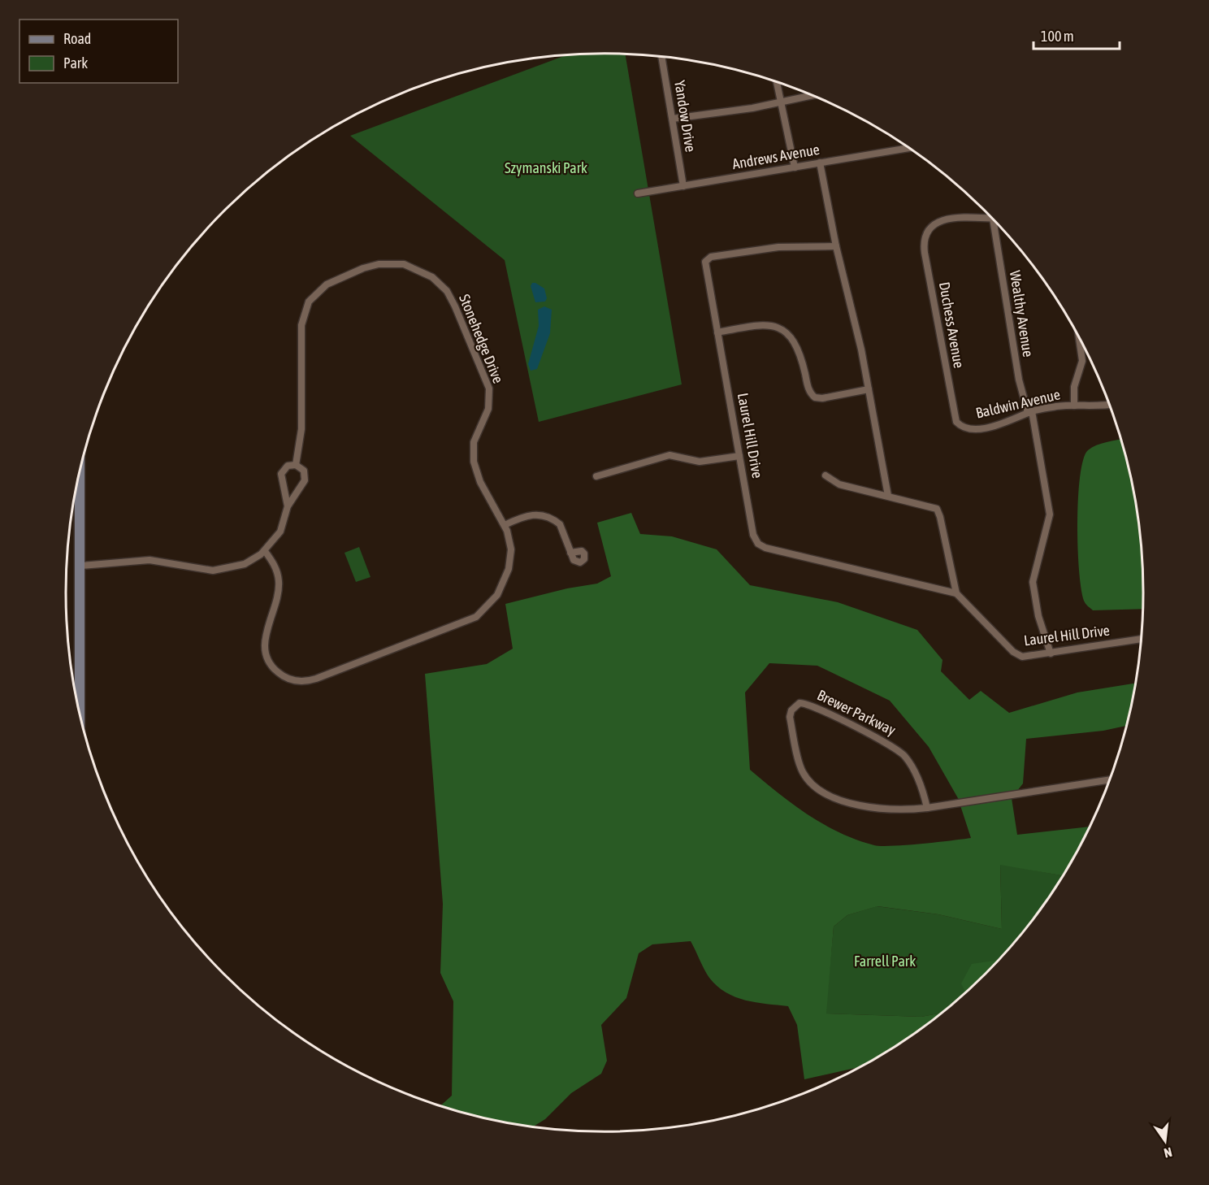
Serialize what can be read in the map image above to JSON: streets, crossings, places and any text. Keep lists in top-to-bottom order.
{
  "streets": {
    "street": [
      "Yandow Drive",
      "Andrews Avenue",
      "Wealthy Avenue",
      "Duchess Avenue",
      "Stonehedge Drive",
      "Baldwin Avenue",
      "Laurel Hill Drive",
      "Brewer Parkway"
    ]
  },
  "crossings": [
    ["Yandow Drive", "Andrews Avenue"],
    ["Wealthy Avenue", "Baldwin Avenue"],
    ["Wealthy Avenue", "Laurel Hill Drive"],
    ["Duchess Avenue", "Baldwin Avenue"]
  ],
  "parks": ["Szymanski Park", "Farrell Park"],
  "legend": ["Road", "Park"],
  "scale_bar": "100 m",
  "north": "bottom"
}
